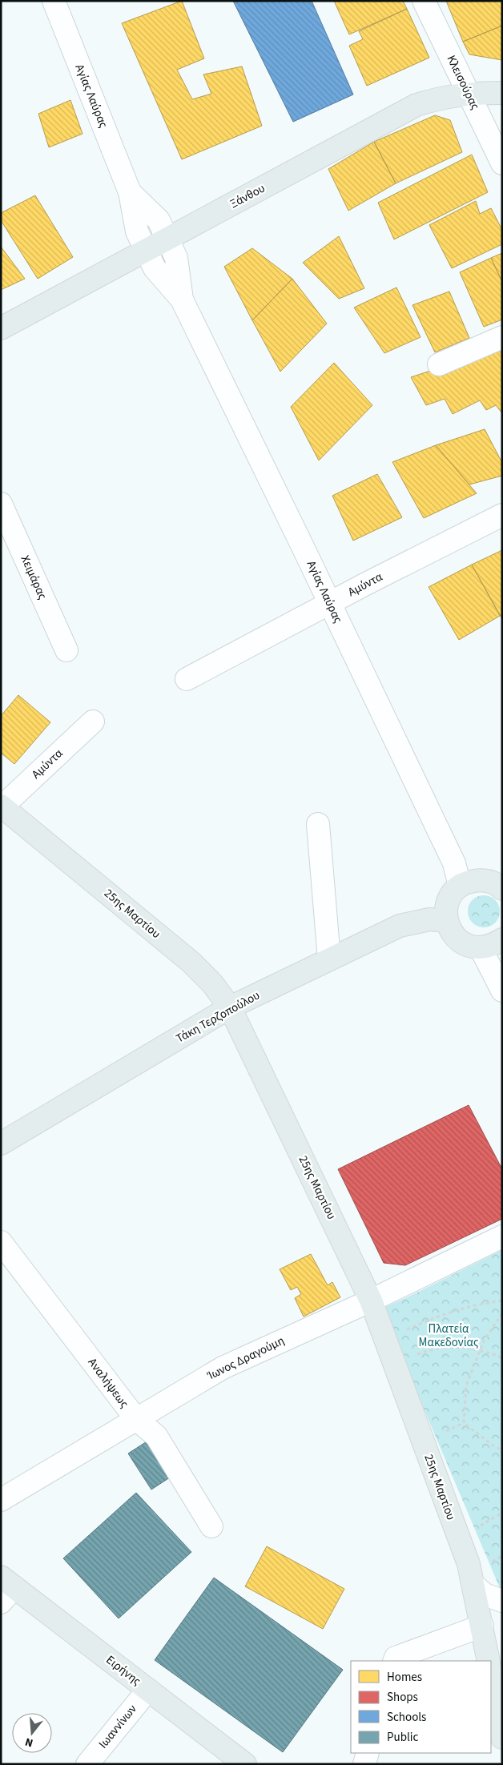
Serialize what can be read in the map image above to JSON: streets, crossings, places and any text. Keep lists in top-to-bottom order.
{
  "streets": {
    "main road": [
      "Ξάνθου",
      "25ης Μαρτίου",
      "Τάκη Τερζοπούλου",
      "Ειρήνης"
    ],
    "street": [
      "Κλεισούρας",
      "Αγίας Λαύρας",
      "Χειμάρας",
      "Αμύντα",
      "Ίωνος Δραγούμη",
      "Αναλήψεως",
      "Ιωαννίνων"
    ]
  },
  "crossings": [
    ["Κλεισούρας", "Ξάνθου"],
    ["Αγίας Λαύρας", "Ξάνθου"],
    ["Αγίας Λαύρας", "Αμύντα"],
    ["Αμύντα", "25ης Μαρτίου"],
    ["25ης Μαρτίου", "Τάκη Τερζοπούλου"],
    ["25ης Μαρτίου", "Ίωνος Δραγούμη"],
    ["Ίωνος Δραγούμη", "Αναλήψεως"],
    ["Ειρήνης", "Ιωαννίνων"]
  ],
  "parks": ["Πλατεία Μακεδονίας"],
  "legend": [
    "Homes",
    "Shops",
    "Schools",
    "Public"
  ],
  "north": "bottom"
}
